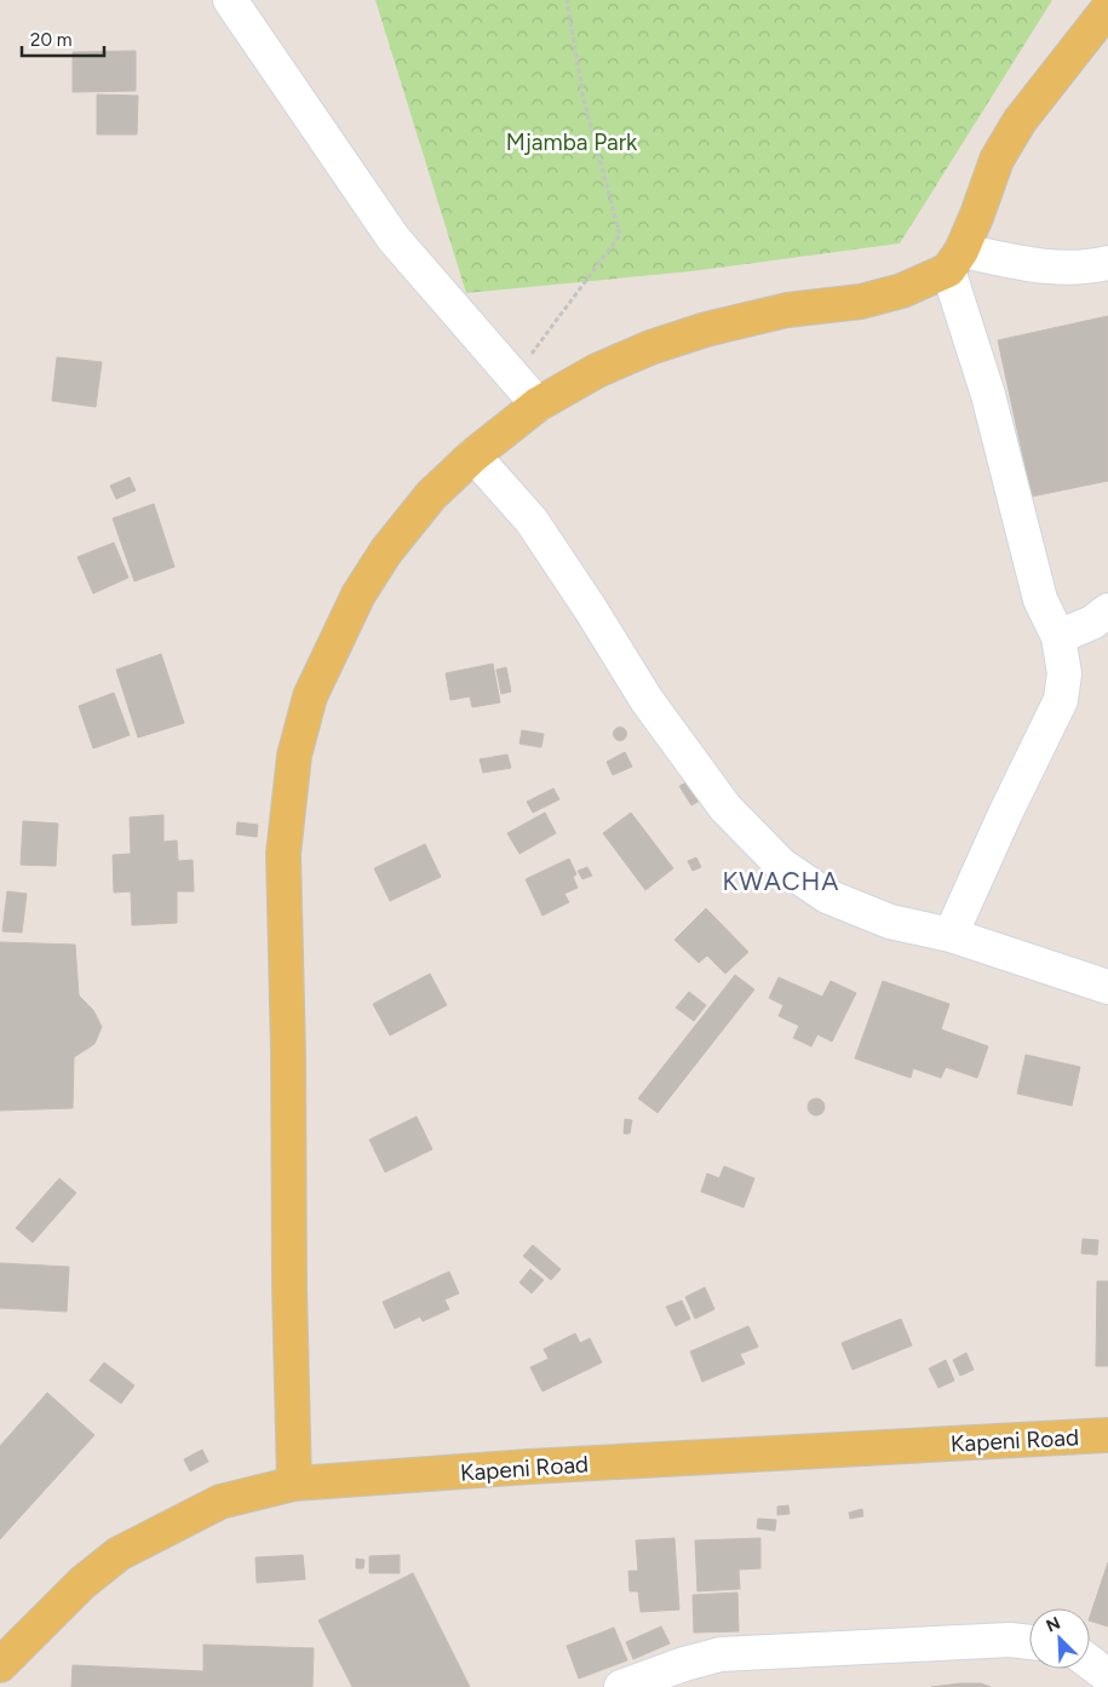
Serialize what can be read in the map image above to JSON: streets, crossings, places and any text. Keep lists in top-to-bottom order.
{
  "streets": {
    "main road": ["Kapeni Road"]
  },
  "districts": ["KWACHA"],
  "parks": ["Mjamba Park"],
  "scale_bar": "20 m",
  "north": "top left"
}
